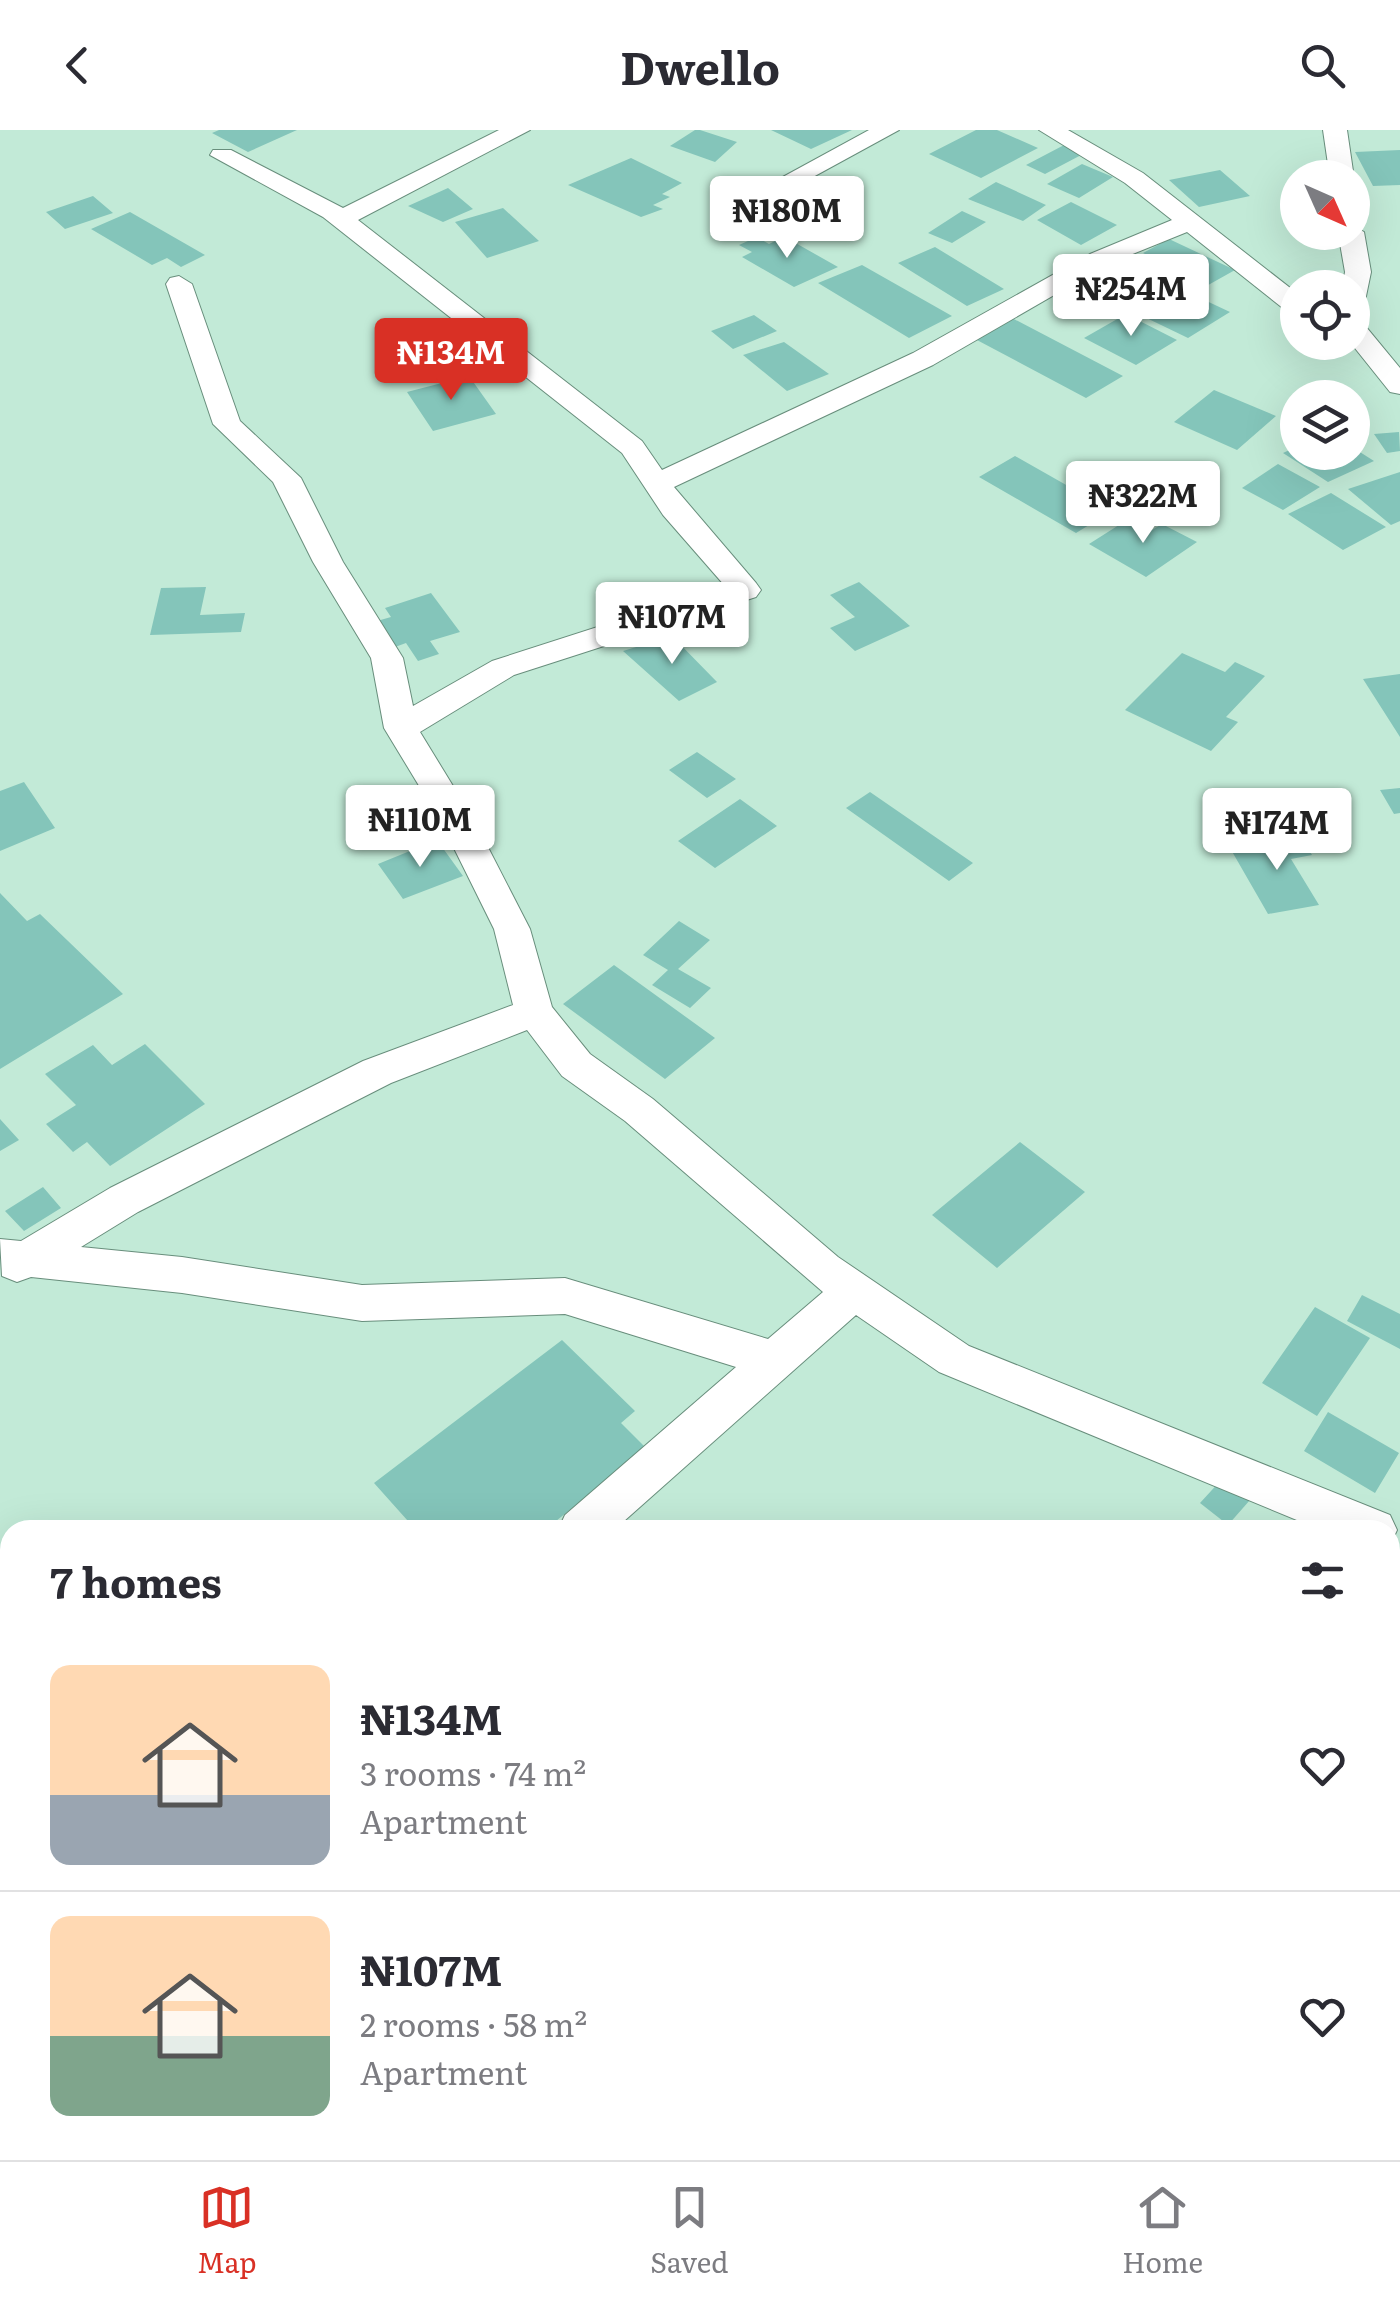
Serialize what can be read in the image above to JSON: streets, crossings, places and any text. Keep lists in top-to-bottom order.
{
  "north": "bottom right",
  "page": {
    "header": "Dwello",
    "price": [
      "₦180M",
      "₦254M",
      "₦134M",
      "₦322M",
      "₦107M",
      "₦110M",
      "₦174M"
    ],
    "heading": "7 homes",
    "list": [
      {
        "name": "₦134M",
        "note": "3 rooms · 74 m² · Apartment"
      },
      {
        "name": "₦107M",
        "note": "2 rooms · 58 m² · Apartment"
      }
    ],
    "tabs": ["Map", "Saved", "Home"]
  }
}
